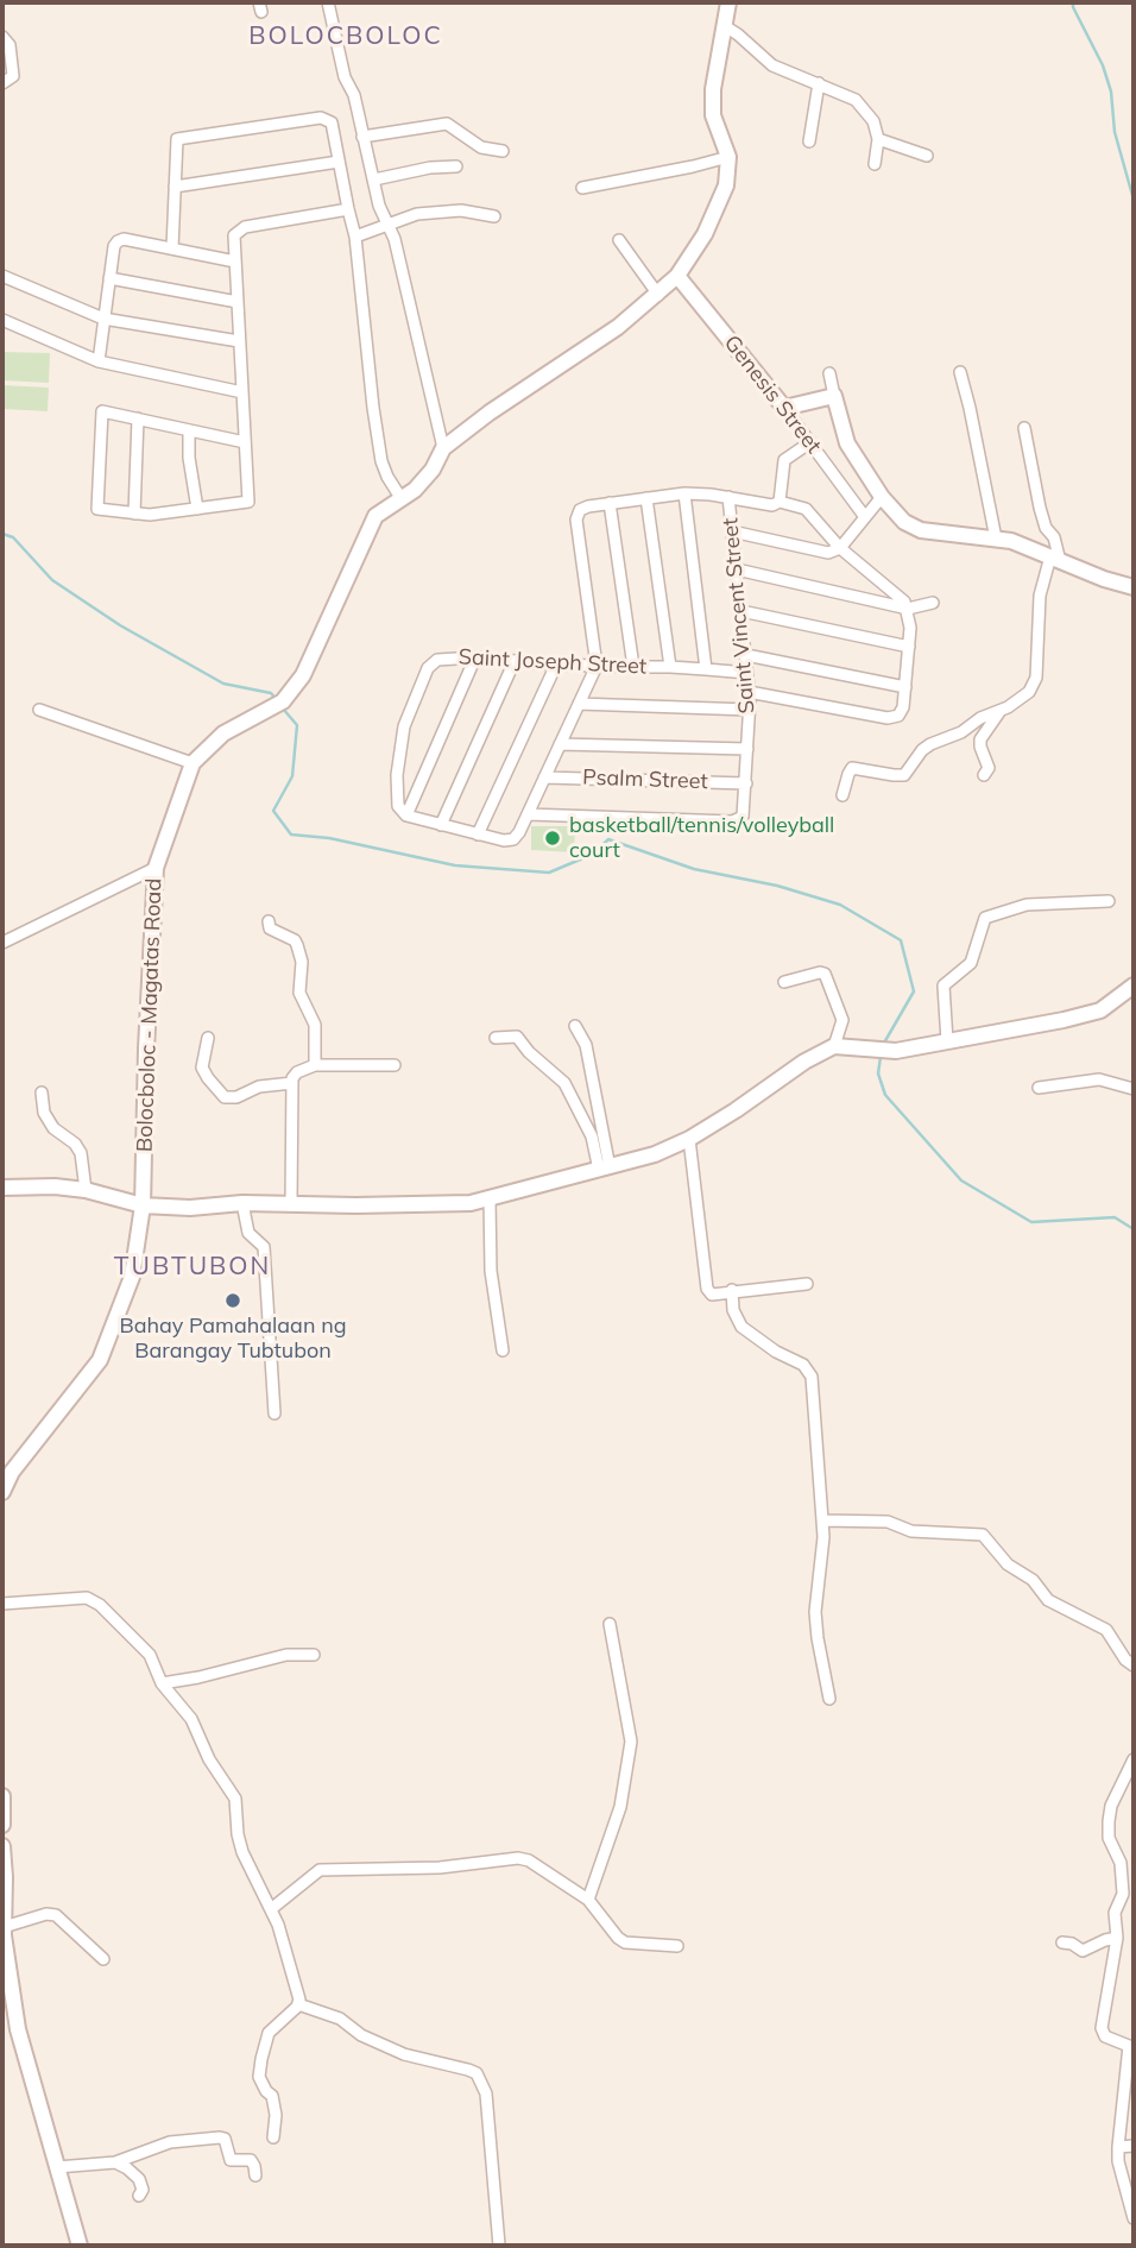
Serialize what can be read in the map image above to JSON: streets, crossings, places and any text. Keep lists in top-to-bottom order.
{
  "streets": {
    "street": [
      "Genesis Street",
      "Saint Vincent Street",
      "Saint Joseph Street",
      "Psalm Street",
      "Bolocboloc - Magatas Road"
    ]
  },
  "crossings": [
    ["Genesis Street", "Bolocboloc - Magatas Road"],
    ["Saint Vincent Street", "Saint Joseph Street"],
    ["Saint Vincent Street", "Psalm Street"]
  ],
  "districts": ["BOLOCBOLOC", "TUBTUBON"],
  "places": ["basketball/tennis/volleyball court", "Bahay Pamahalaan ng Barangay Tubtubon"]
}
